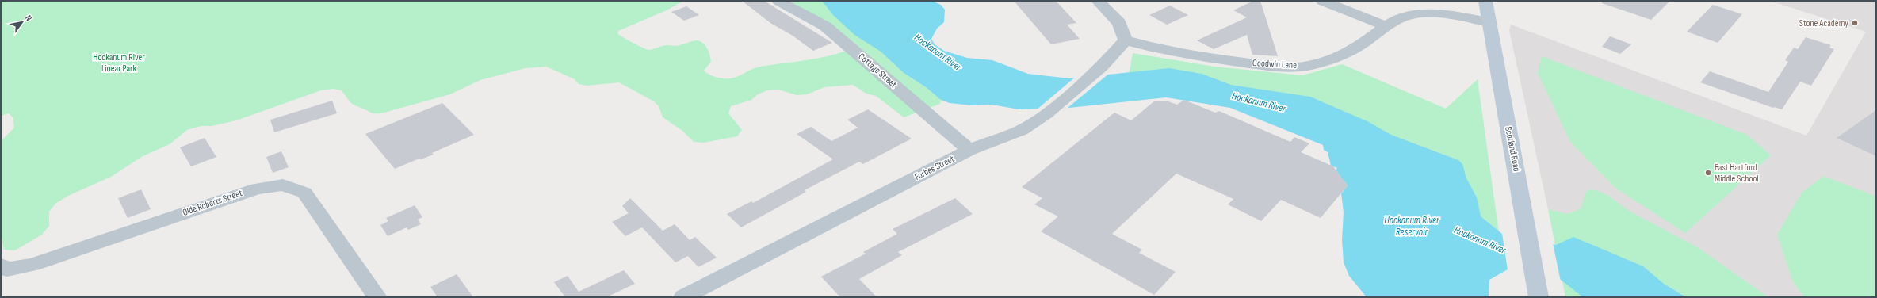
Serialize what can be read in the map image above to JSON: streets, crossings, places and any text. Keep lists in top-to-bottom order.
{
  "streets": {
    "main road": ["Scotland Road"],
    "street": [
      "Goodwin Lane",
      "Cottage Street",
      "Forbes Street",
      "Olde Roberts Street"
    ]
  },
  "crossings": [
    ["Goodwin Lane", "Scotland Road"],
    ["Goodwin Lane", "Forbes Street"],
    ["Cottage Street", "Forbes Street"]
  ],
  "water": ["Hockanum River", "Hockanum River Reservoir"],
  "parks": ["Hockanum River Linear Park"],
  "places": ["Stone Academy", "East Hartford Middle School"],
  "north": "top right"
}
